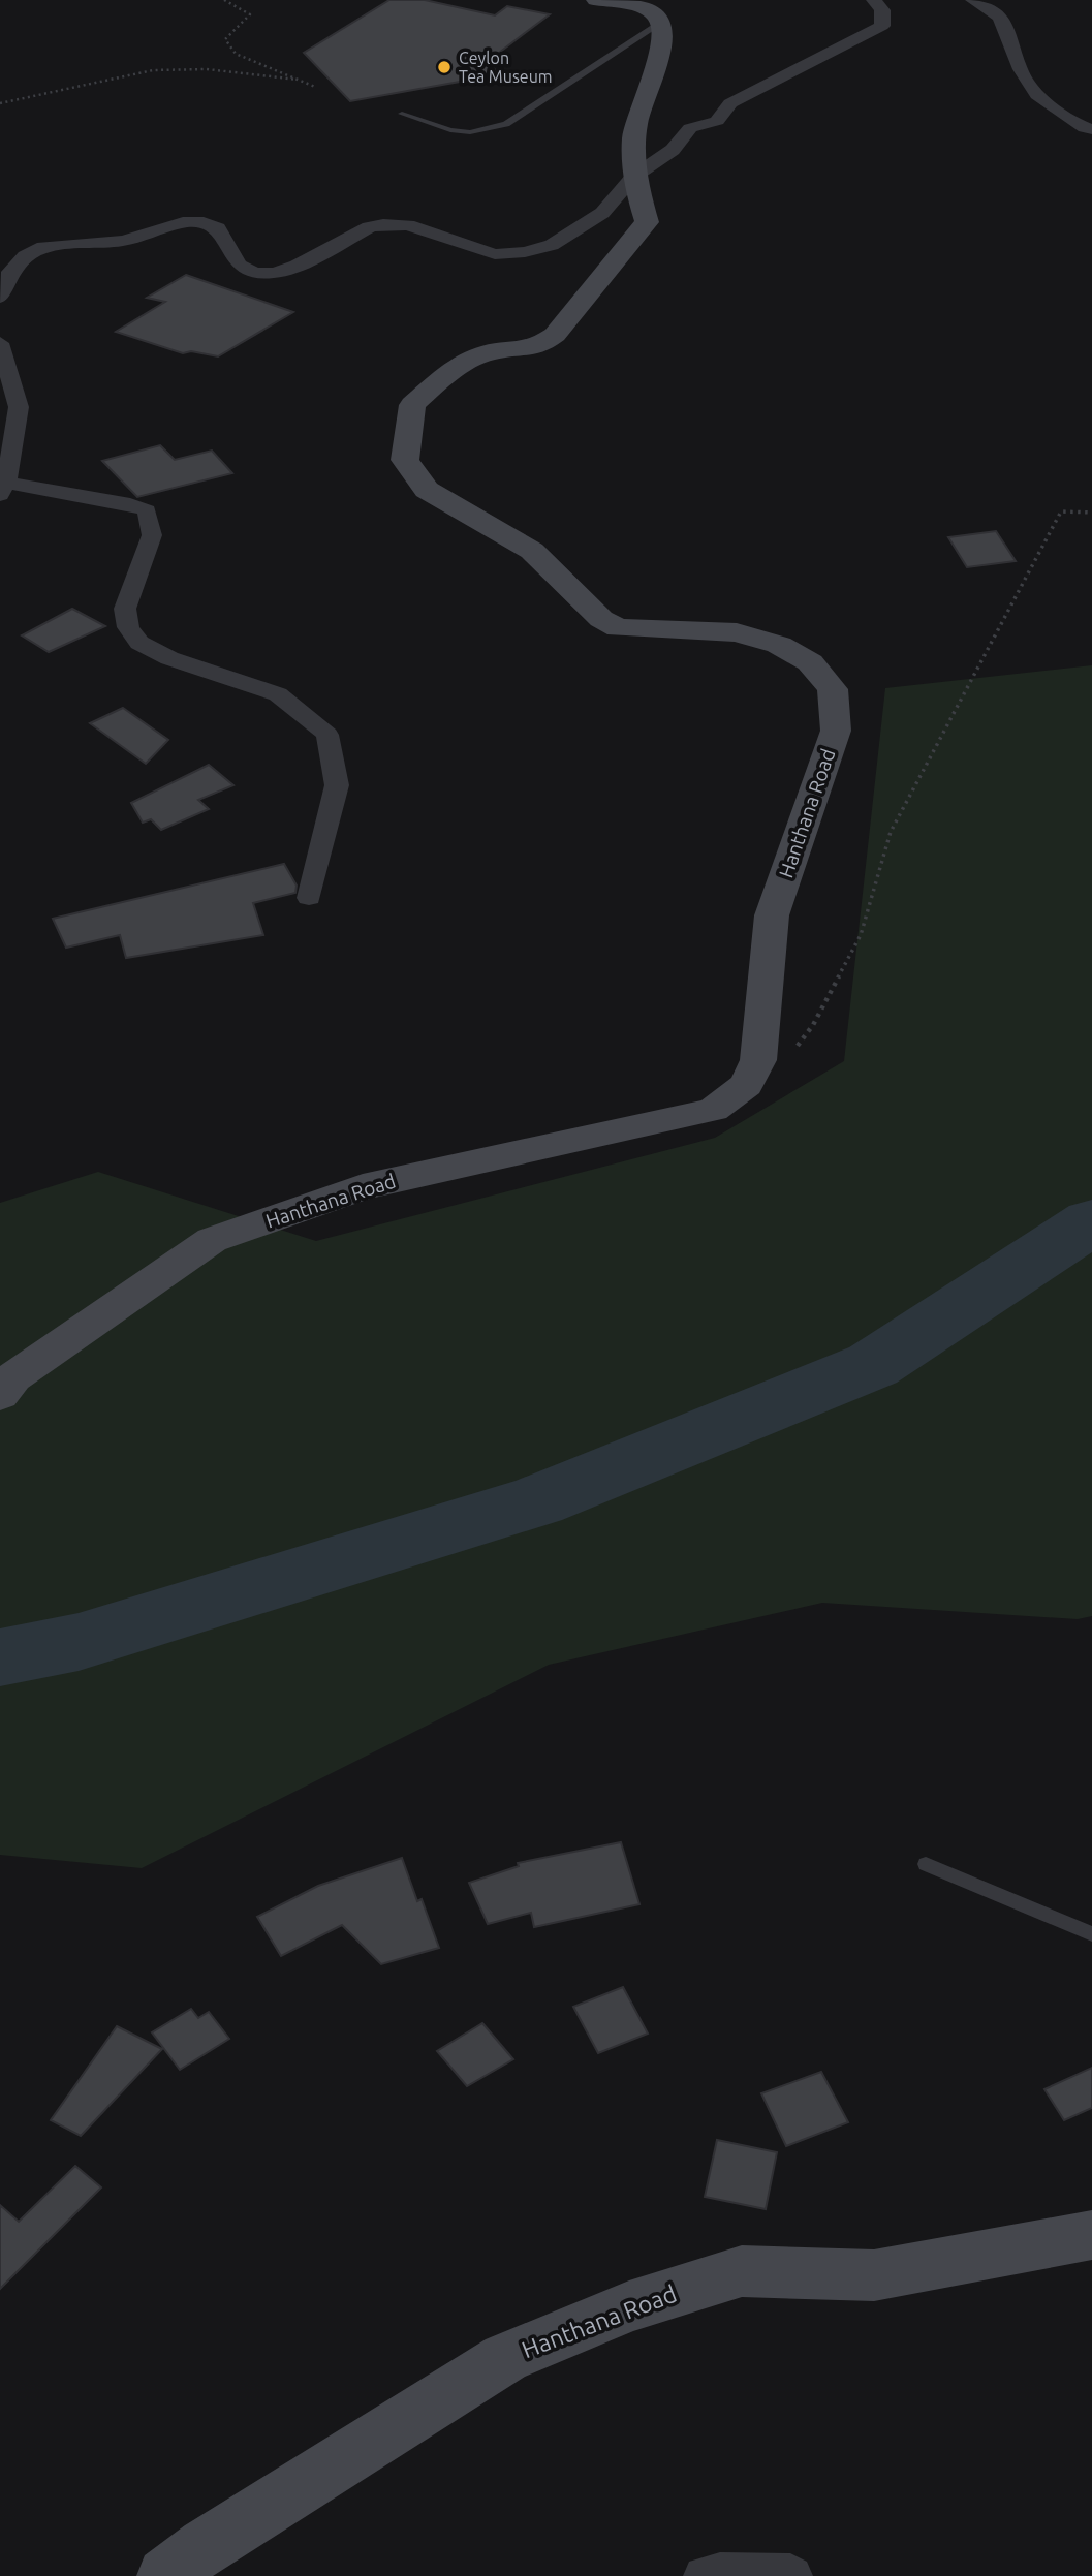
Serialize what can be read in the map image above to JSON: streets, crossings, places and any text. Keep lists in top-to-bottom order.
{
  "streets": {
    "street": ["Hanthana Road"]
  },
  "places": ["Ceylon Tea Museum"]
}
